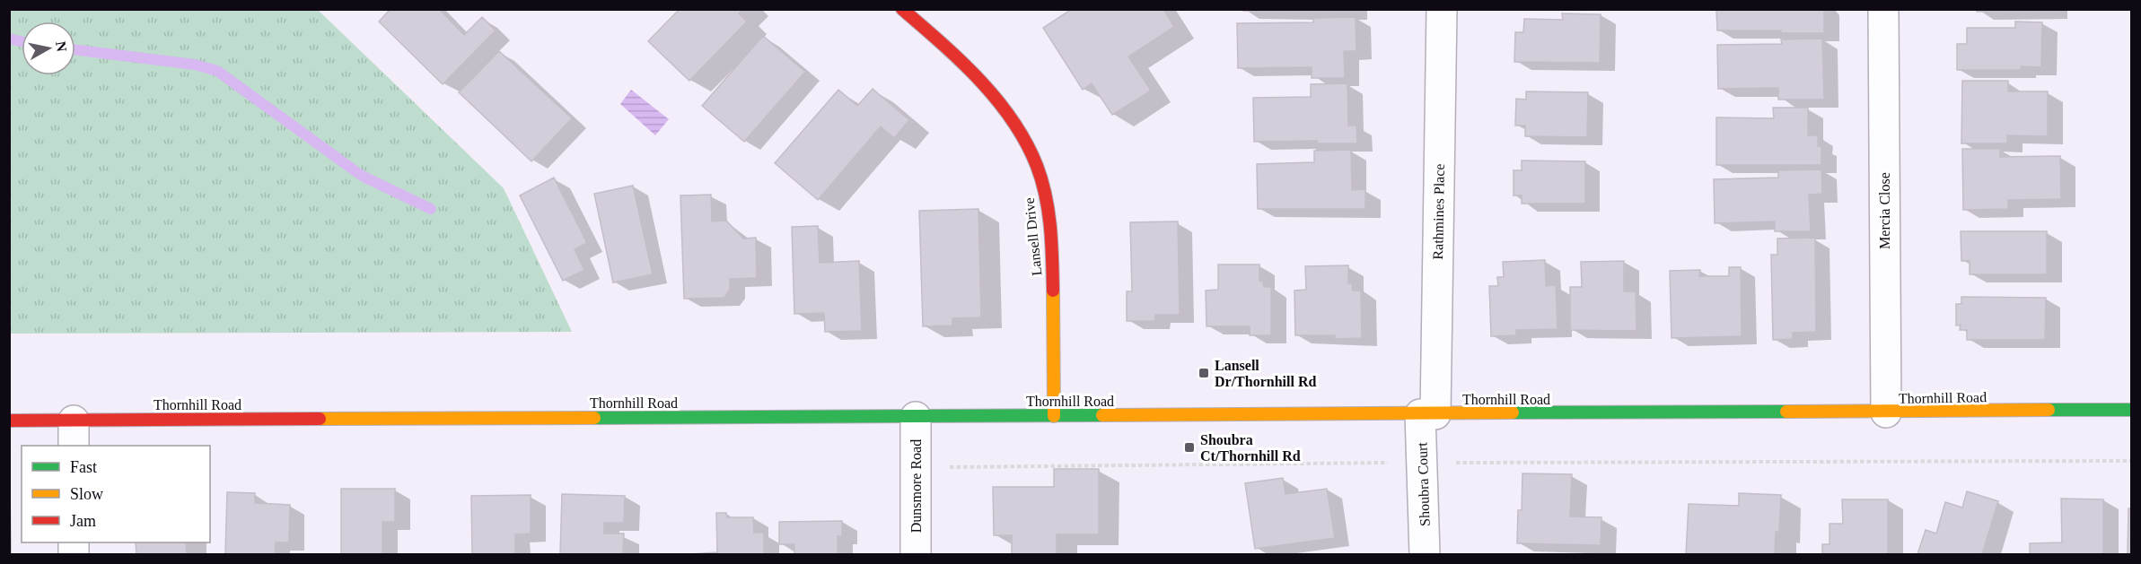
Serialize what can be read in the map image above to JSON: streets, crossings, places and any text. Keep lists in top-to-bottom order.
{
  "streets": {
    "street": [
      "Mercia Close",
      "Rathmines Place",
      "Lansell Drive",
      "Thornhill Road",
      "Shoubra Court",
      "Dunsmore Road"
    ]
  },
  "crossings": [
    ["Mercia Close", "Thornhill Road"],
    ["Rathmines Place", "Thornhill Road"],
    ["Rathmines Place", "Shoubra Court"],
    ["Lansell Drive", "Thornhill Road"],
    ["Thornhill Road", "Shoubra Court"],
    ["Thornhill Road", "Dunsmore Road"]
  ],
  "places": {
    "transit": ["Lansell Dr/Thornhill Rd", "Shoubra Ct/Thornhill Rd"]
  },
  "legend": ["Fast", "Slow", "Jam"],
  "north": "right"
}
